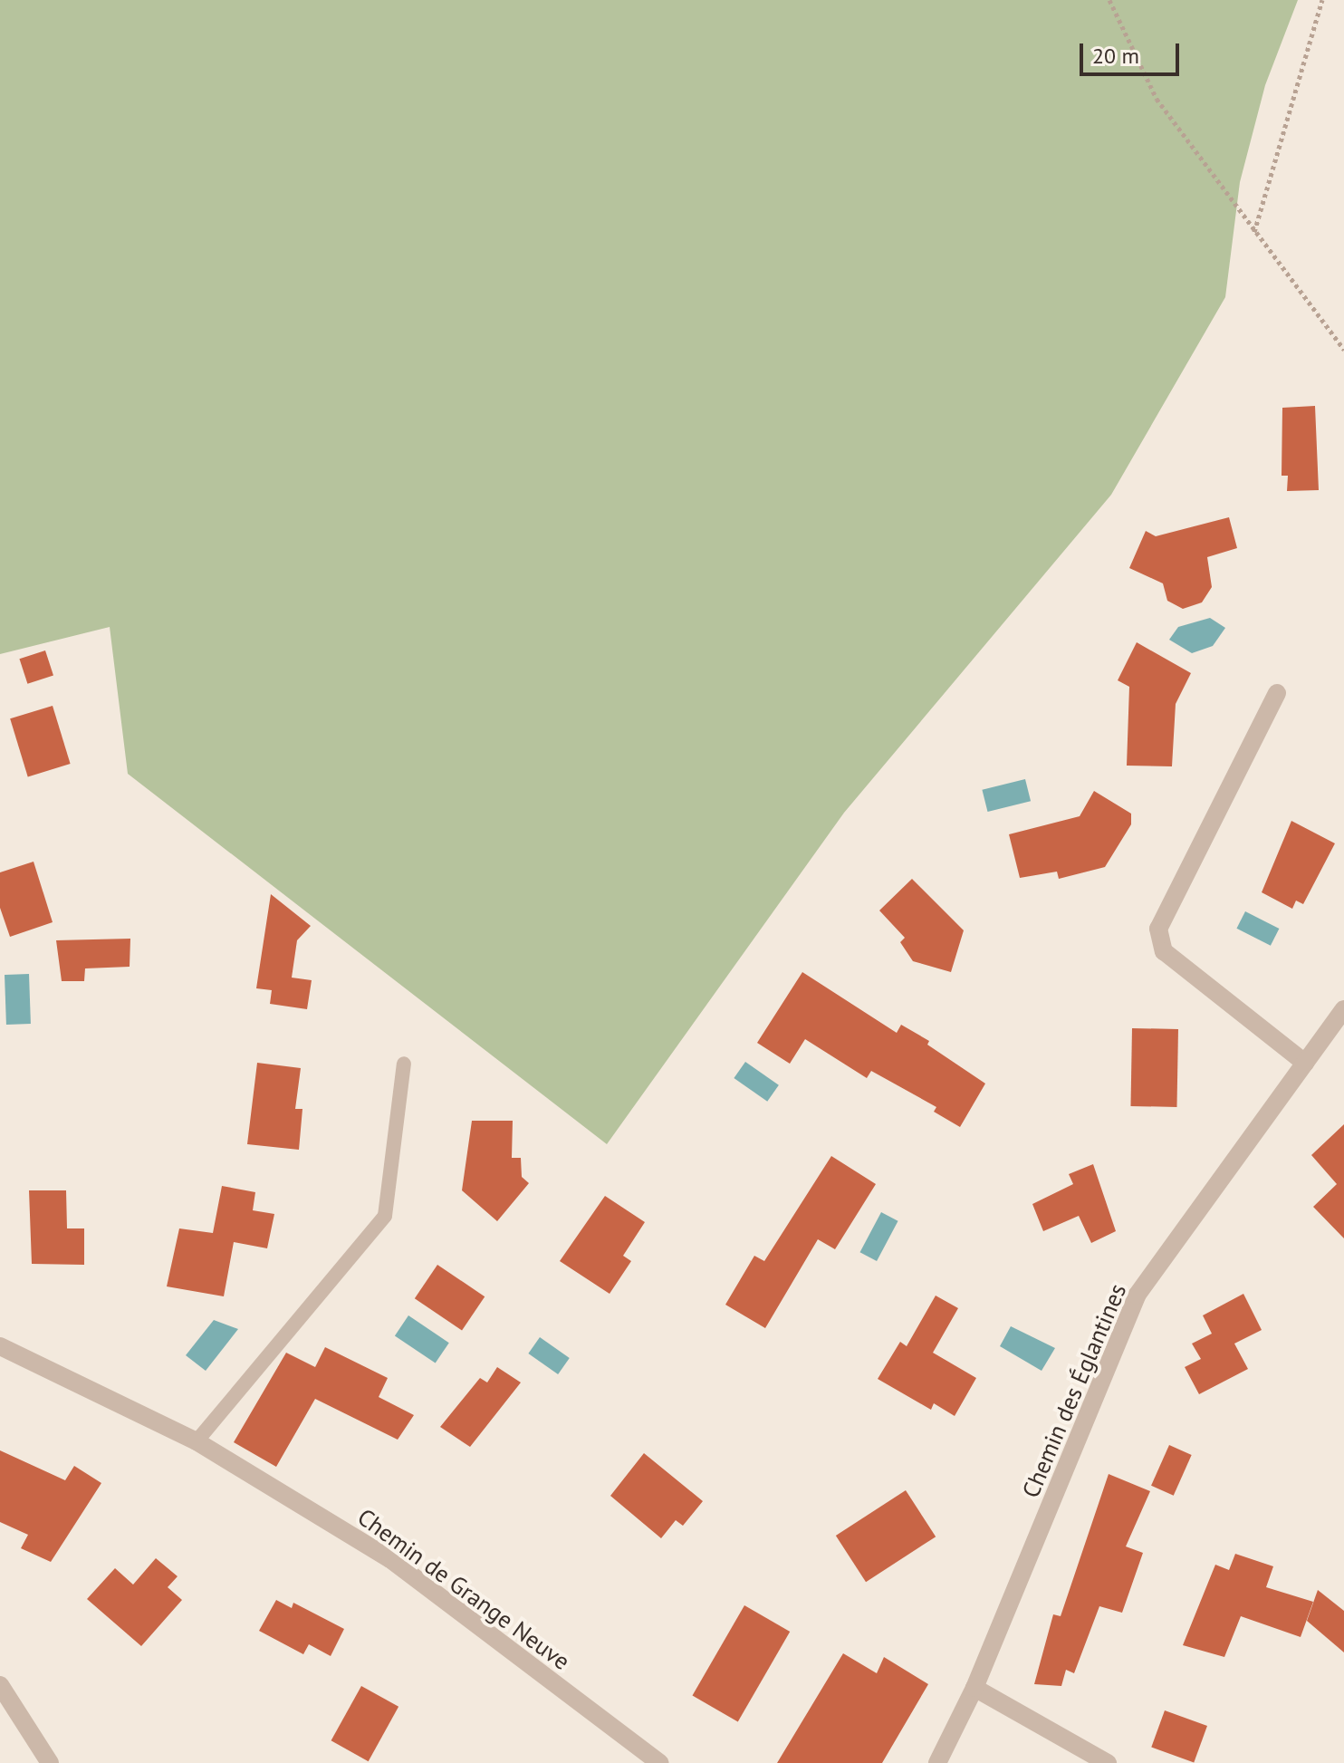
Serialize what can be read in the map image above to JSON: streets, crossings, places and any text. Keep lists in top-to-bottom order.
{
  "streets": {
    "street": ["Chemin des Églantines", "Chemin de Grange Neuve"]
  },
  "scale_bar": "20 m"
}
